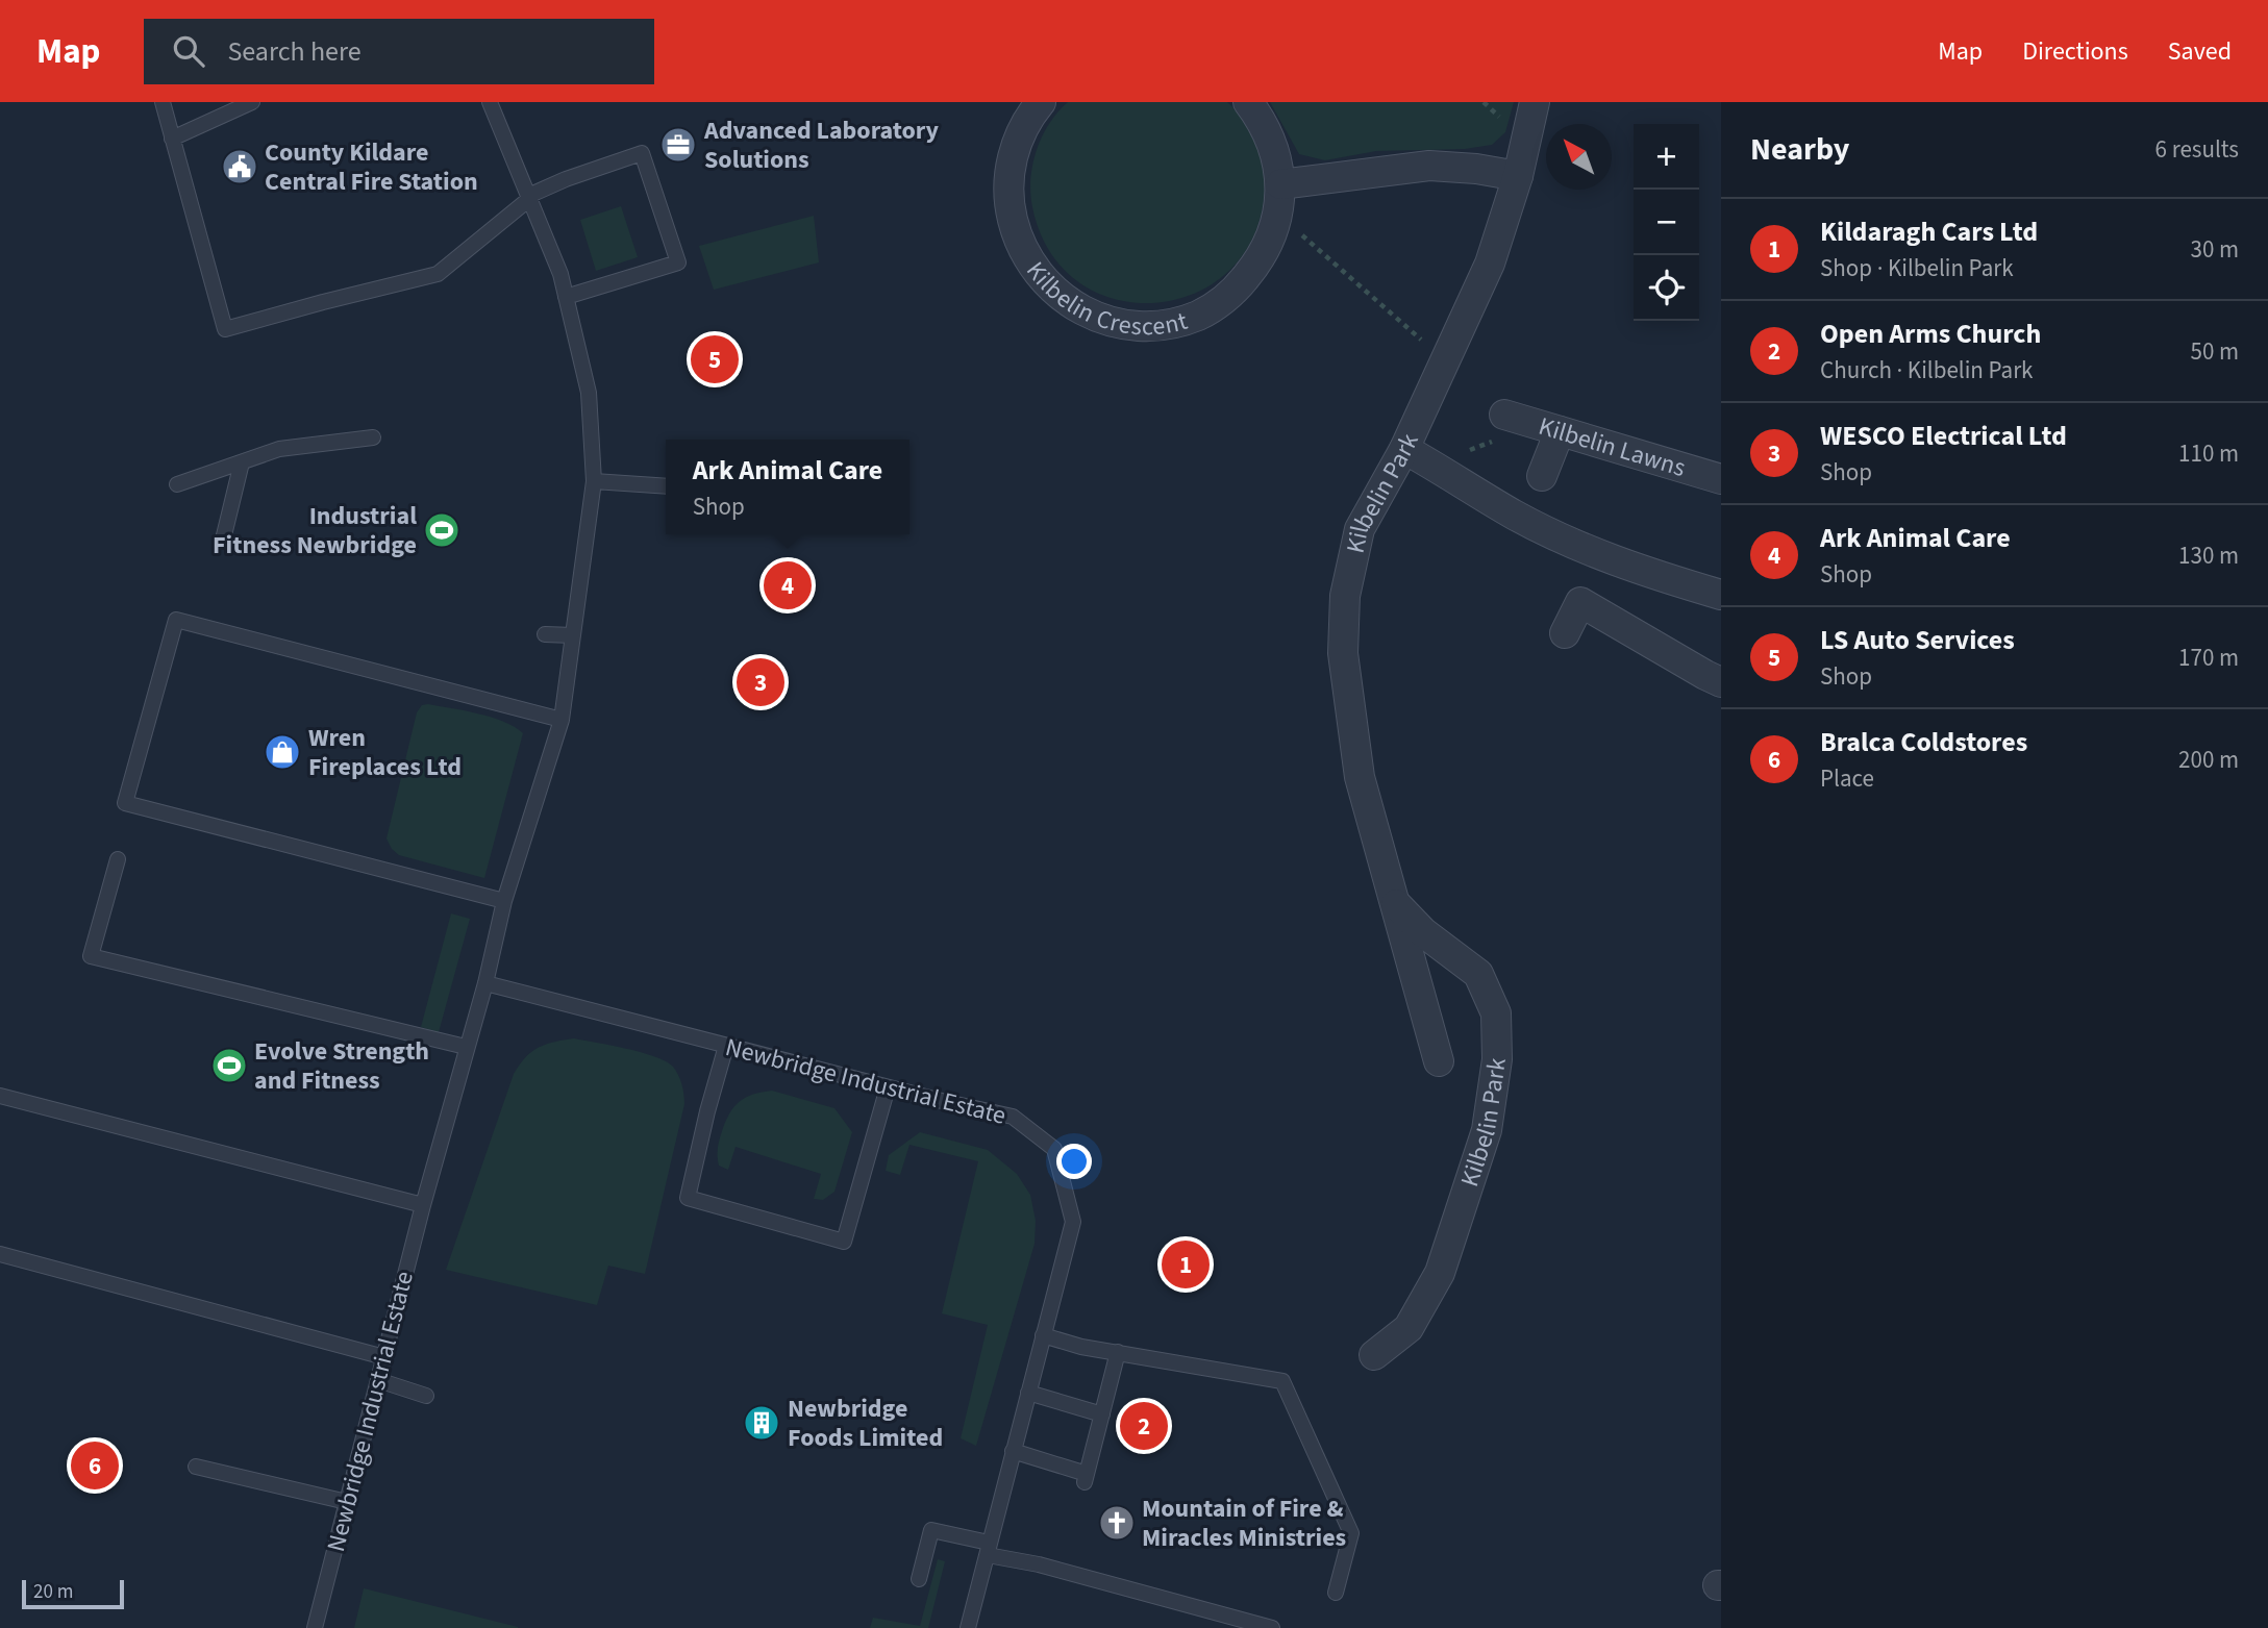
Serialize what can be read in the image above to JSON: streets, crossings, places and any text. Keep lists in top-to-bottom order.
{
  "streets": {
    "street": ["Kilbelin Crescent", "Kilbelin Lawns", "Kilbelin Park"],
    "lane": ["Newbridge Industrial Estate"]
  },
  "places": {
    "office": ["Advanced Laboratory Solutions"],
    "public building": ["County Kildare Central Fire Station"],
    "sports": ["Industrial Fitness Newbridge", "Evolve Strength and Fitness"],
    "shop": ["Wren Fireplaces Ltd"],
    "building": ["Newbridge Foods Limited"],
    "church": ["Mountain of Fire & Miracles Ministries"]
  },
  "scale_bar": "20 m",
  "north": "top left",
  "page": {
    "header": "Map",
    "search": "Search here",
    "nav": ["Map", "Directions", "Saved"],
    "heading": ["Nearby", "6 results"],
    "map_buttons": ["+", "−"],
    "list": [
      {
        "mark": "1",
        "name": "Kildaragh Cars Ltd",
        "note": "Shop · Kilbelin Park",
        "value": "30 m"
      },
      {
        "mark": "2",
        "name": "Open Arms Church",
        "note": "Church · Kilbelin Park",
        "value": "50 m"
      },
      {
        "mark": "3",
        "name": "WESCO Electrical Ltd",
        "note": "Shop",
        "value": "110 m"
      },
      {
        "mark": "4",
        "name": "Ark Animal Care",
        "note": "Shop",
        "value": "130 m"
      },
      {
        "mark": "5",
        "name": "LS Auto Services",
        "note": "Shop",
        "value": "170 m"
      },
      {
        "mark": "6",
        "name": "Bralca Coldstores",
        "note": "Place",
        "value": "200 m"
      }
    ],
    "pins": [
      "5",
      "4",
      "3",
      "1",
      "2",
      "6"
    ],
    "popup": ["Ark Animal Care", "Shop"],
    "scale": "20 m"
  }
}
